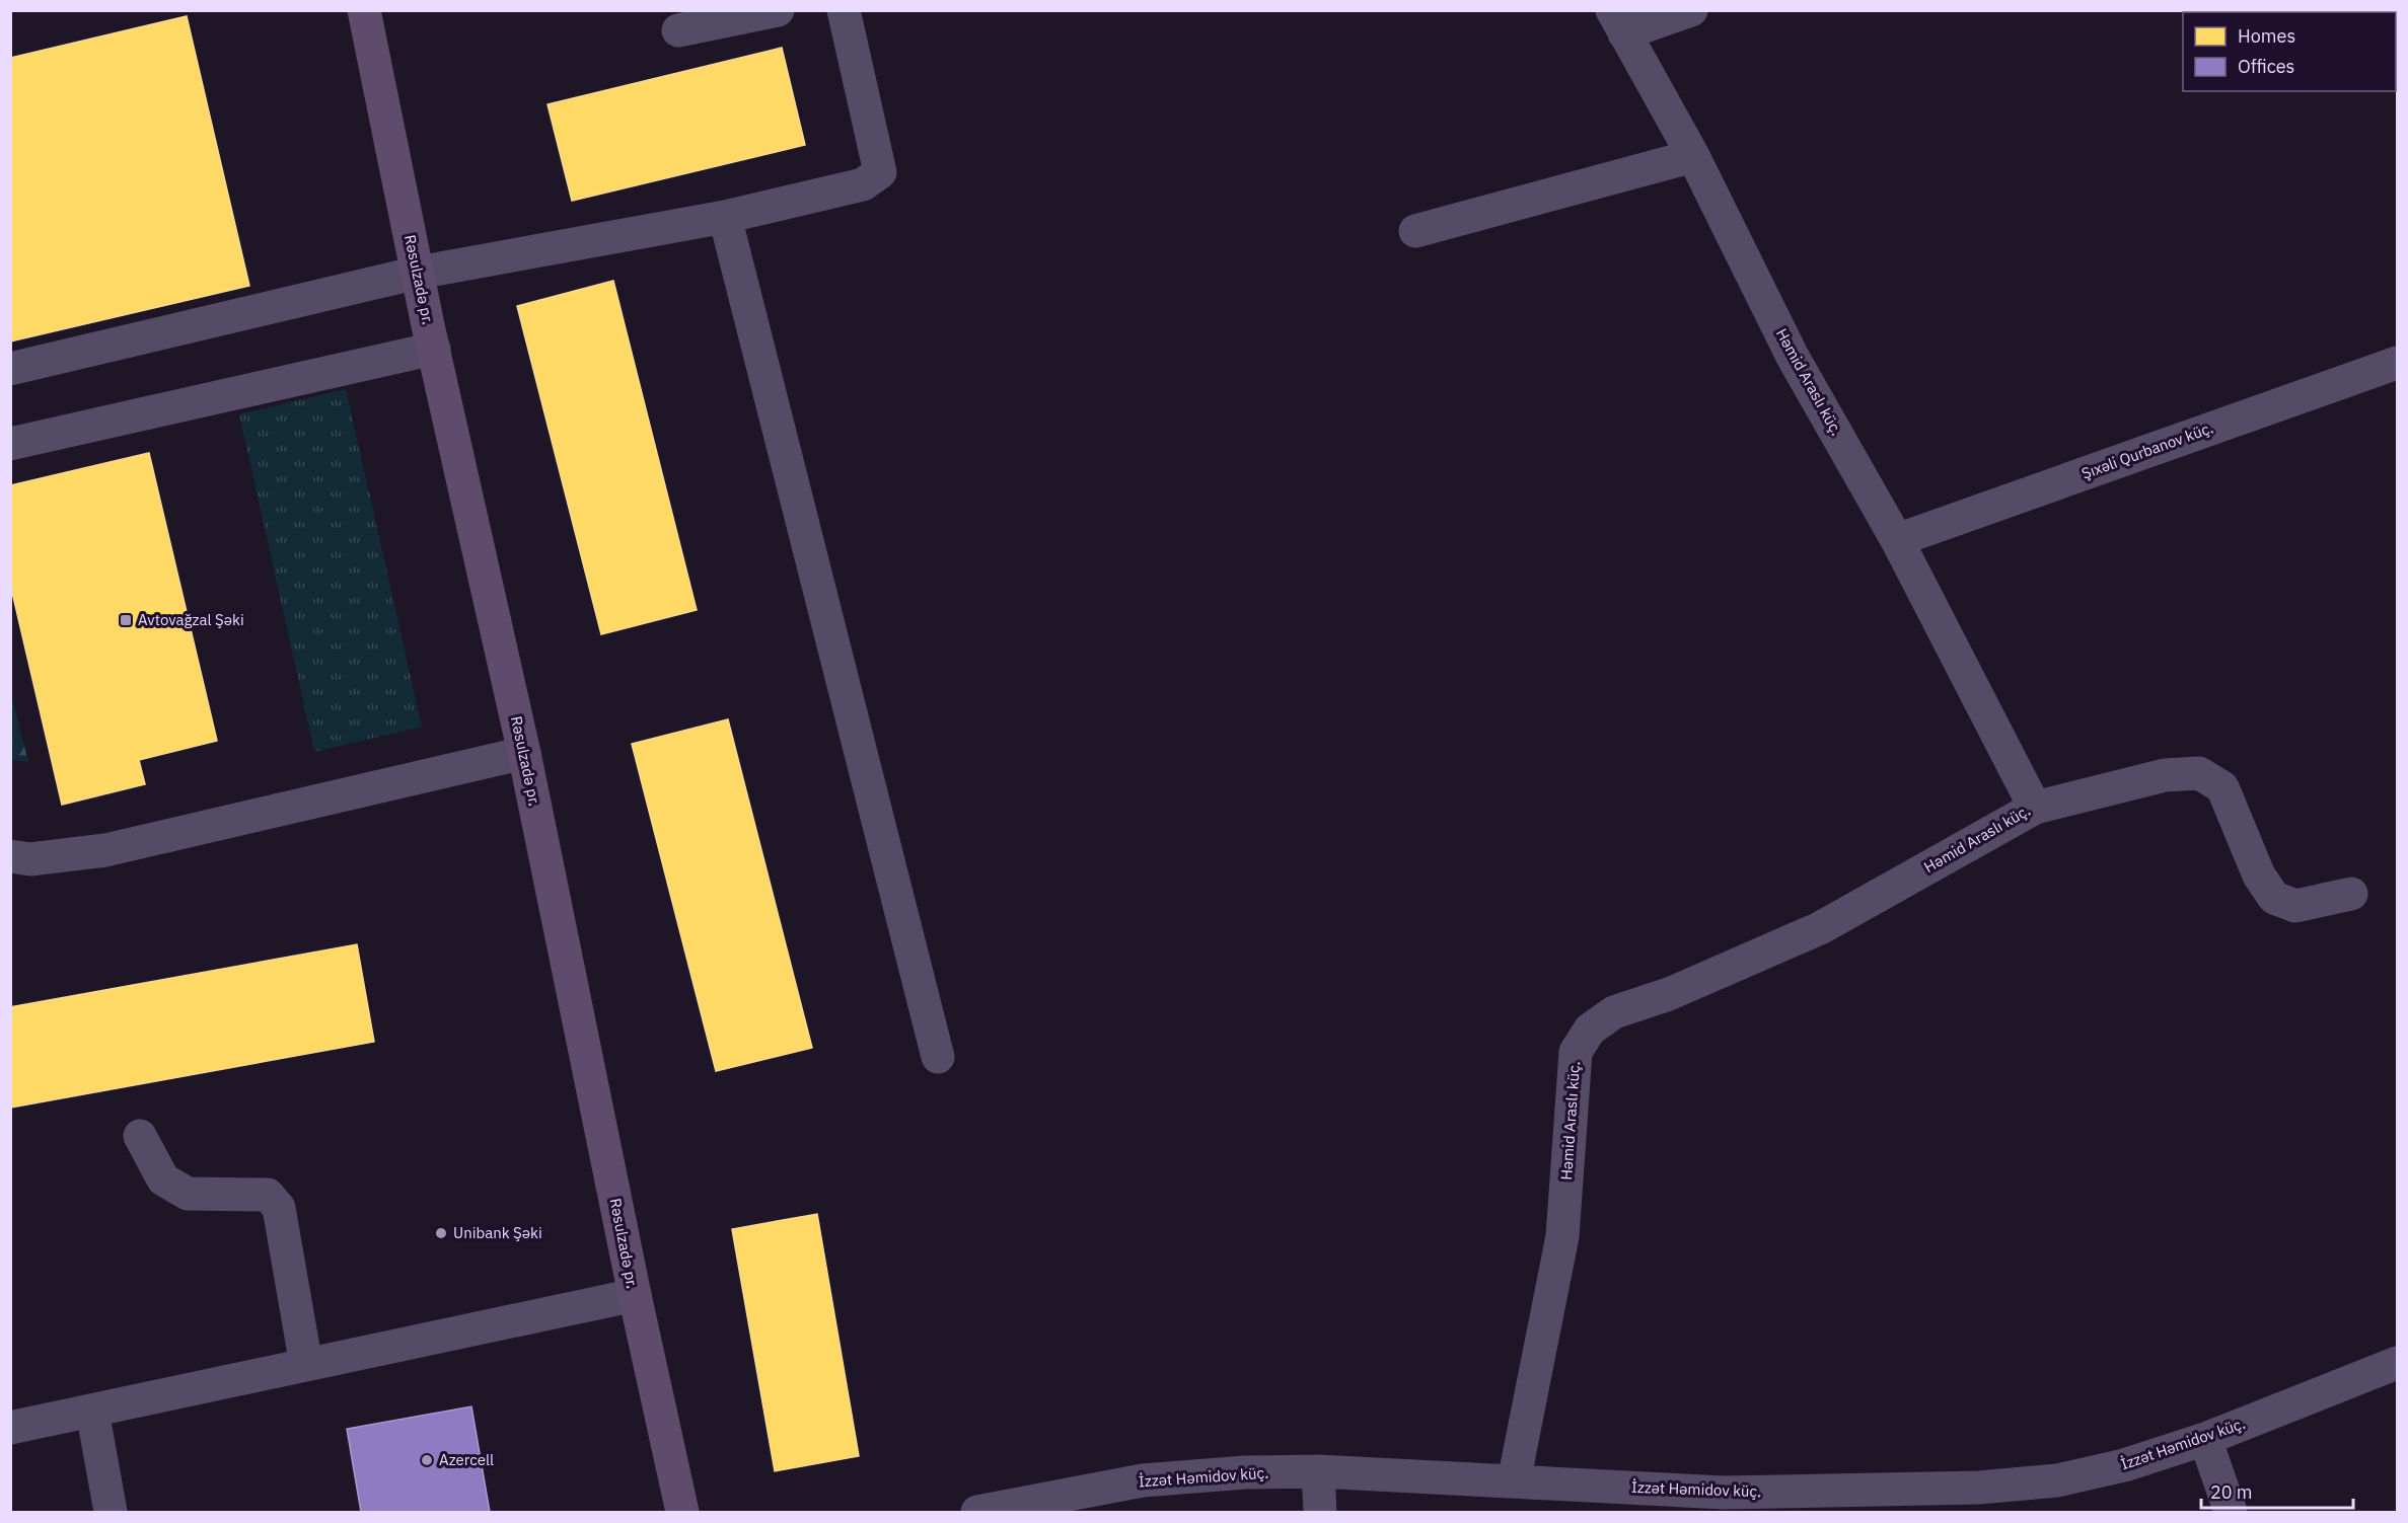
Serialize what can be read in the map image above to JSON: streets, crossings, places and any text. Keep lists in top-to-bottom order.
{
  "streets": {
    "main road": ["Rəsulzadə pr."],
    "street": ["Həmid Araslı küç.", "Şıxəli Qurbanov küç.", "İzzət Həmidov küç."]
  },
  "crossings": [
    ["Həmid Araslı küç.", "Şıxəli Qurbanov küç."],
    ["Həmid Araslı küç.", "İzzət Həmidov küç."]
  ],
  "places": {
    "transit": ["Avtovağzal Şəki"],
    "other": ["Unibank Şəki", "Azercell"]
  },
  "legend": ["Homes", "Offices"],
  "scale_bar": "20 m"
}
